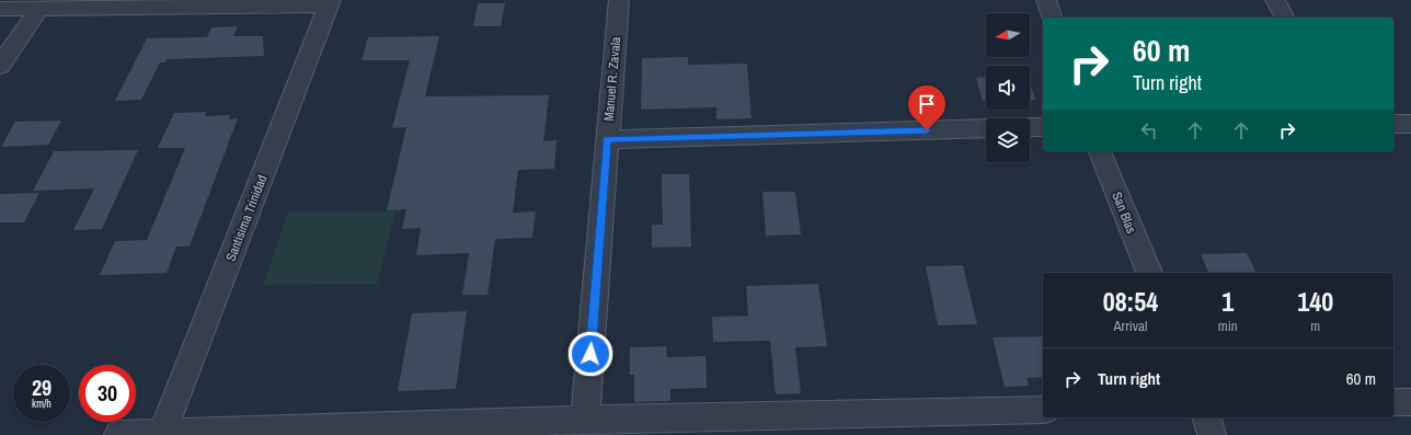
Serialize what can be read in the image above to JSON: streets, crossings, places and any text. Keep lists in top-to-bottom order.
{
  "streets": {
    "street": ["Manuel R. Zavala", "San Blas", "Santisima Trinidad"]
  },
  "north": "left",
  "page": {
    "turn": ["60 m", "Turn right"],
    "eta": [
      "08:54",
      "Arrival",
      "1",
      "min",
      "140",
      "m"
    ],
    "list": [
      {
        "name": "Turn right",
        "value": "60 m"
      }
    ],
    "speed": "29 km/h",
    "limit": "30"
  }
}
